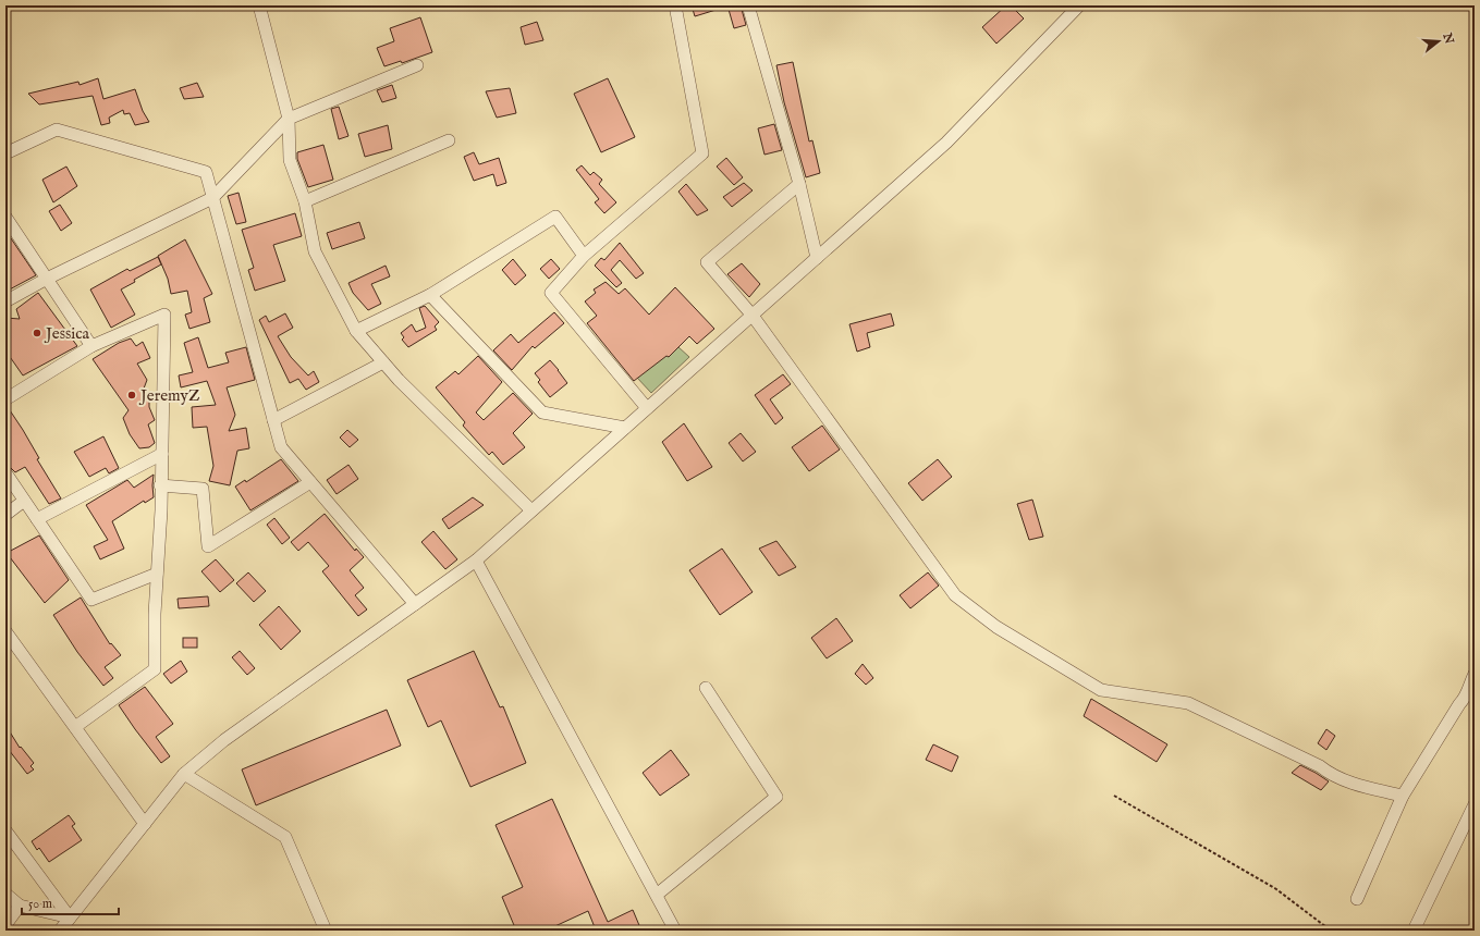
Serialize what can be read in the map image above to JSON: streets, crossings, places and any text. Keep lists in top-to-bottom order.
{
  "places": ["Jessica", "JeremyZ"],
  "scale_bar": "50 m",
  "north": "right"
}
